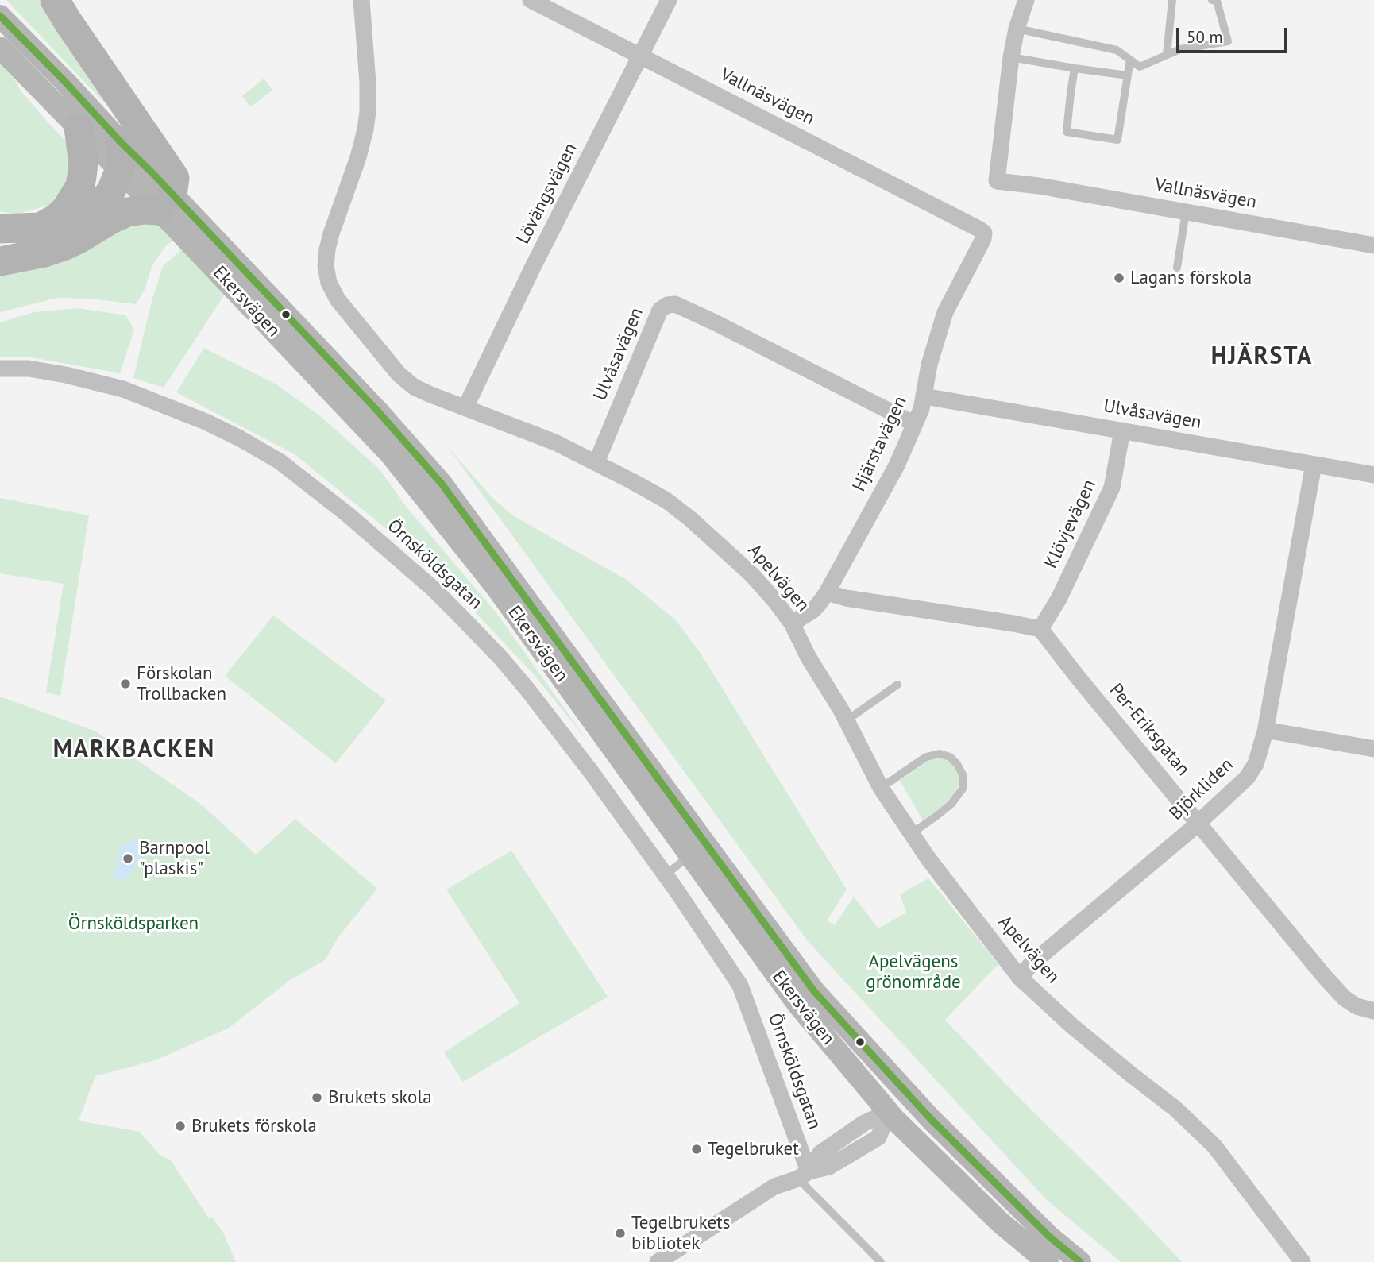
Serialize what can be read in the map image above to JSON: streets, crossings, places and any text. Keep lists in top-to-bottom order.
{
  "streets": {
    "main road": ["Ekersvägen"],
    "street": [
      "Vallnäsvägen",
      "Lövängsvägen",
      "Ulvåsavägen",
      "Hjärstavägen",
      "Klövjevägen",
      "Örnsköldsgatan",
      "Apelvägen",
      "Per-Eriksgatan",
      "Björkliden"
    ]
  },
  "crossings": [
    ["Vallnäsvägen", "Lövängsvägen"],
    ["Vallnäsvägen", "Hjärstavägen"],
    ["Lövängsvägen", "Apelvägen"],
    ["Ulvåsavägen", "Hjärstavägen"],
    ["Ulvåsavägen", "Klövjevägen"],
    ["Ulvåsavägen", "Apelvägen"],
    ["Ulvåsavägen", "Björkliden"],
    ["Hjärstavägen", "Apelvägen"],
    ["Klövjevägen", "Per-Eriksgatan"],
    ["Apelvägen", "Björkliden"],
    ["Per-Eriksgatan", "Björkliden"]
  ],
  "districts": ["HJÄRSTA", "MARKBACKEN"],
  "parks": ["Örnsköldsparken", "Apelvägens grönområde"],
  "places": [
    "Lagans förskola",
    "Förskolan Trollbacken",
    "Barnpool \"plaskis\"",
    "Brukets skola",
    "Brukets förskola",
    "Tegelbruket",
    "Tegelbrukets bibliotek"
  ],
  "scale_bar": "50 m"
}
